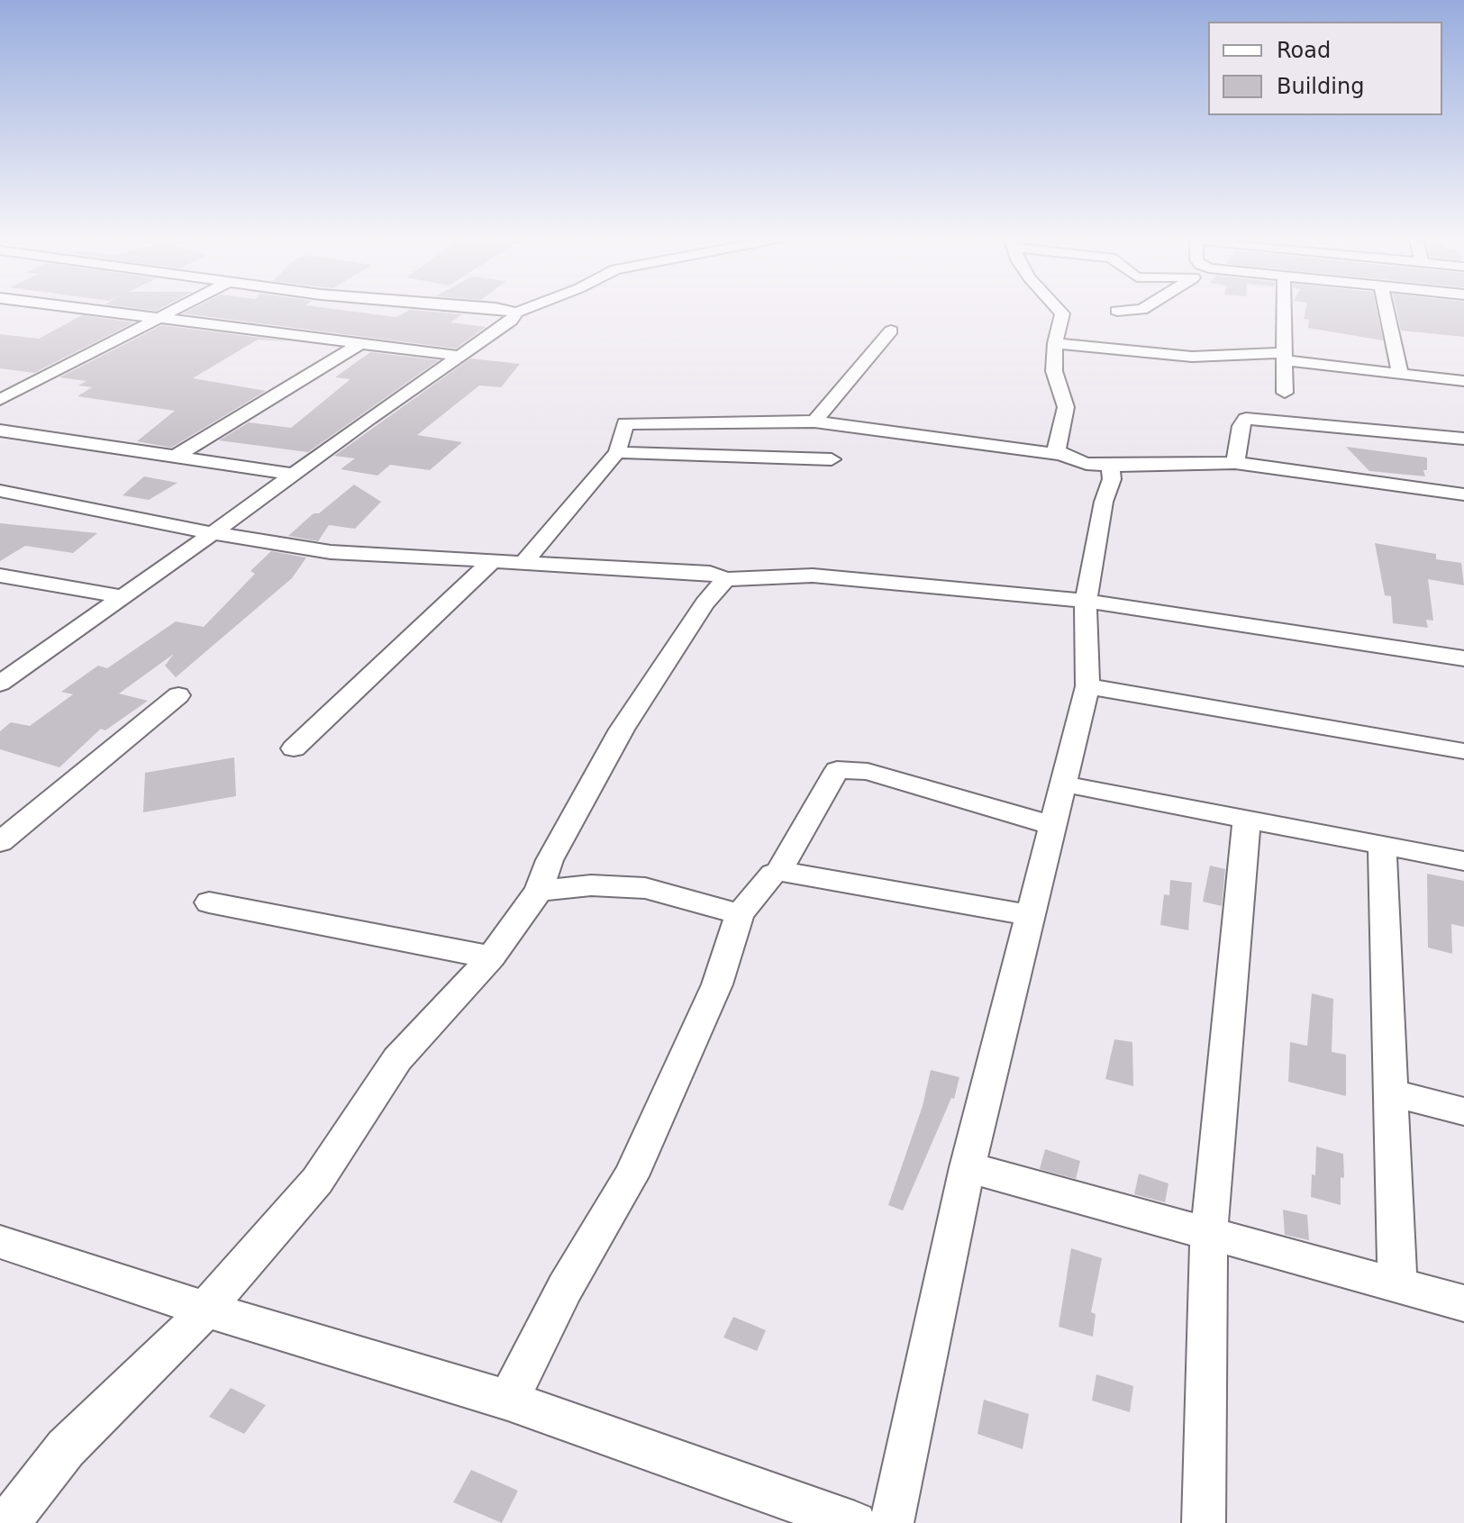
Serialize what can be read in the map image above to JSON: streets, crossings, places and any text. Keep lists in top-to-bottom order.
{
  "legend": ["Road", "Building"]
}
